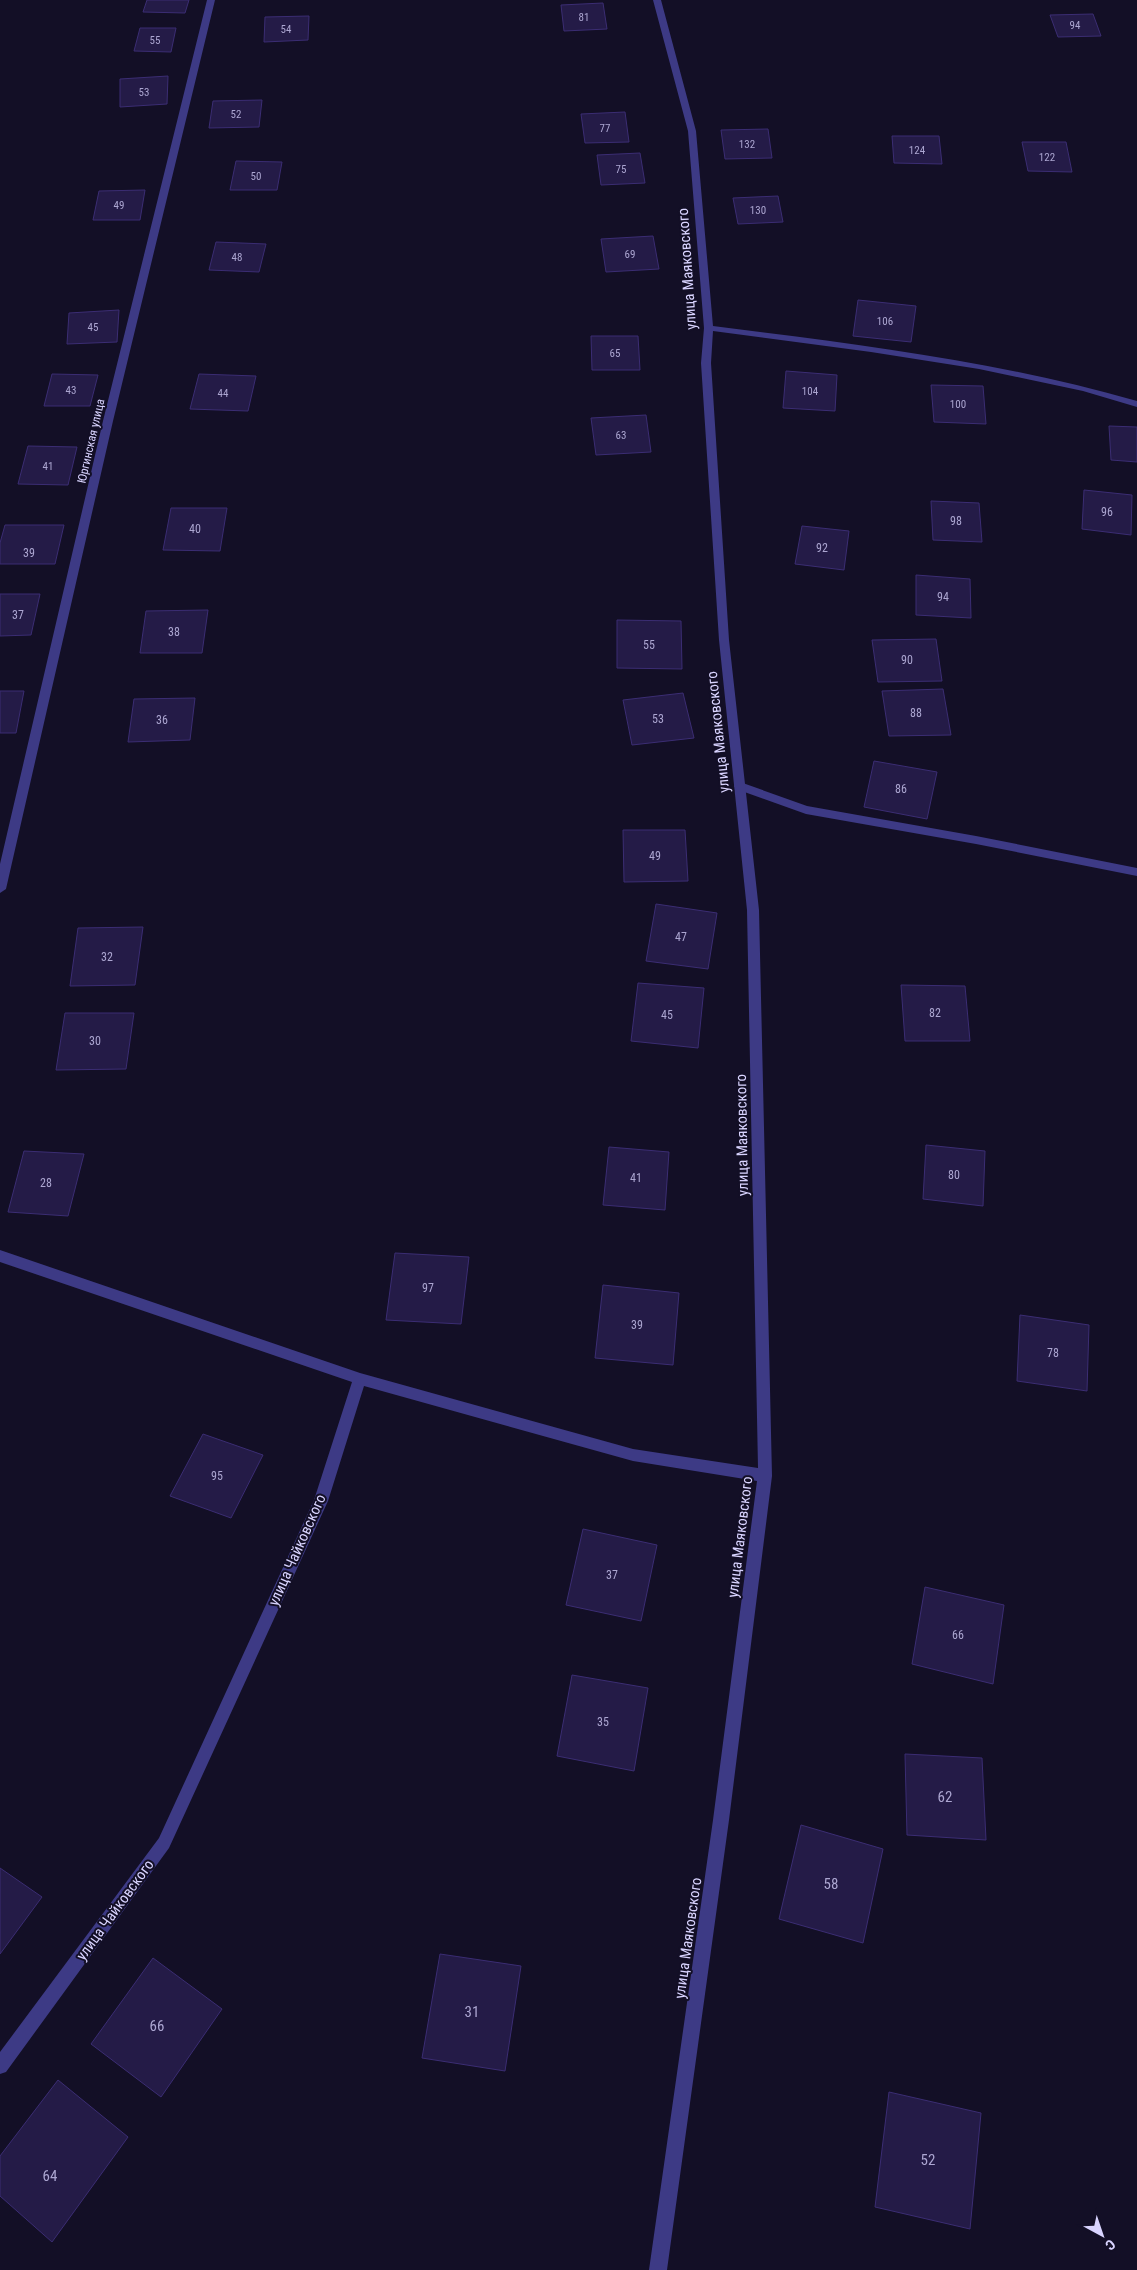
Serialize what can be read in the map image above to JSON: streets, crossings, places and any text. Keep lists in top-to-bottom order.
{
  "streets": {
    "street": ["улица Маяковского", "Юргинская улица", "улица Чайковского"]
  },
  "house_numbers": [
    "81",
    "94",
    "54",
    "55",
    "53",
    "52",
    "77",
    "132",
    "124",
    "122",
    "75",
    "50",
    "49",
    "130",
    "69",
    "48",
    "106",
    "45",
    "65",
    "43",
    "104",
    "44",
    "100",
    "63",
    "41",
    "96",
    "98",
    "40",
    "92",
    "39",
    "94",
    "37",
    "38",
    "55",
    "90",
    "88",
    "53",
    "36",
    "86",
    "49",
    "47",
    "32",
    "82",
    "45",
    "30",
    "80",
    "41",
    "28",
    "97",
    "39",
    "78",
    "95",
    "37",
    "66",
    "35",
    "62",
    "58",
    "31",
    "66",
    "52",
    "64"
  ],
  "north": "bottom right"
}
